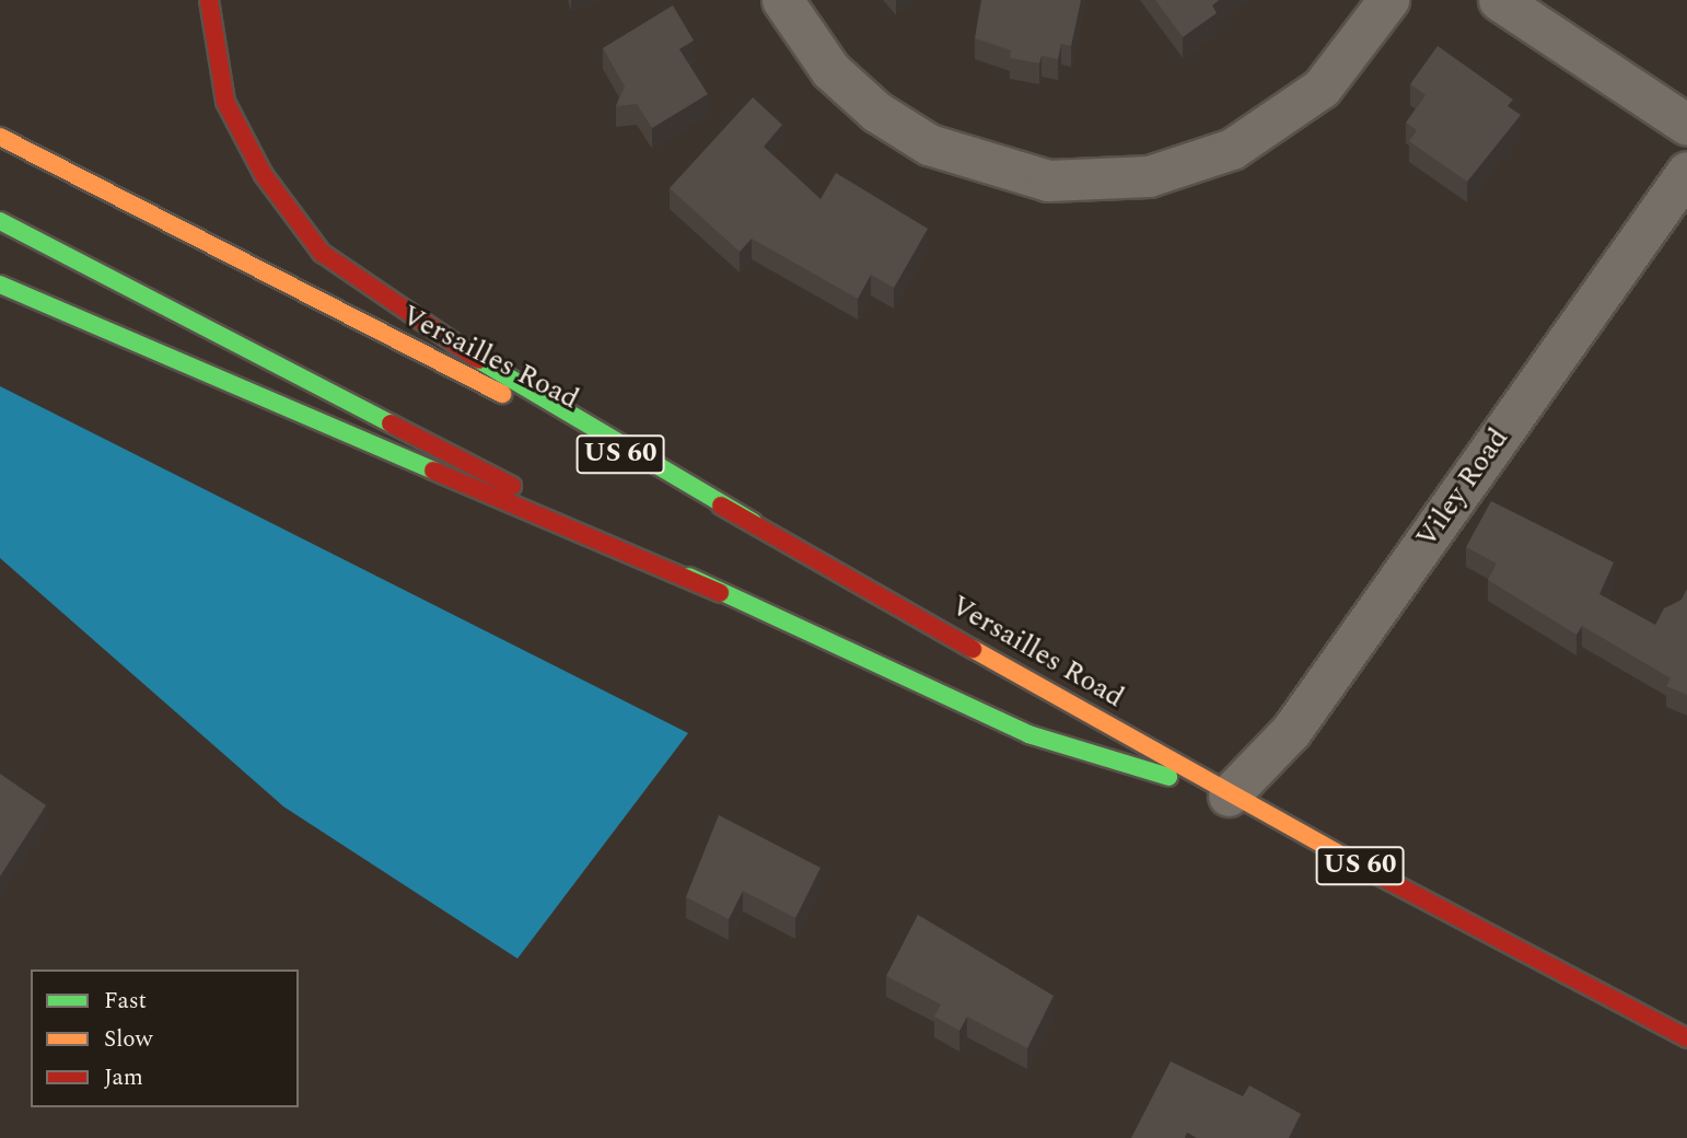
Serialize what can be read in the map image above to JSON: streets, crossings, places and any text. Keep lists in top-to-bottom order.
{
  "streets": {
    "main road": ["Versailles Road", "US 60"],
    "street": ["Viley Road"]
  },
  "crossings": [
    ["Versailles Road", "Viley Road"]
  ],
  "legend": ["Fast", "Slow", "Jam"]
}
